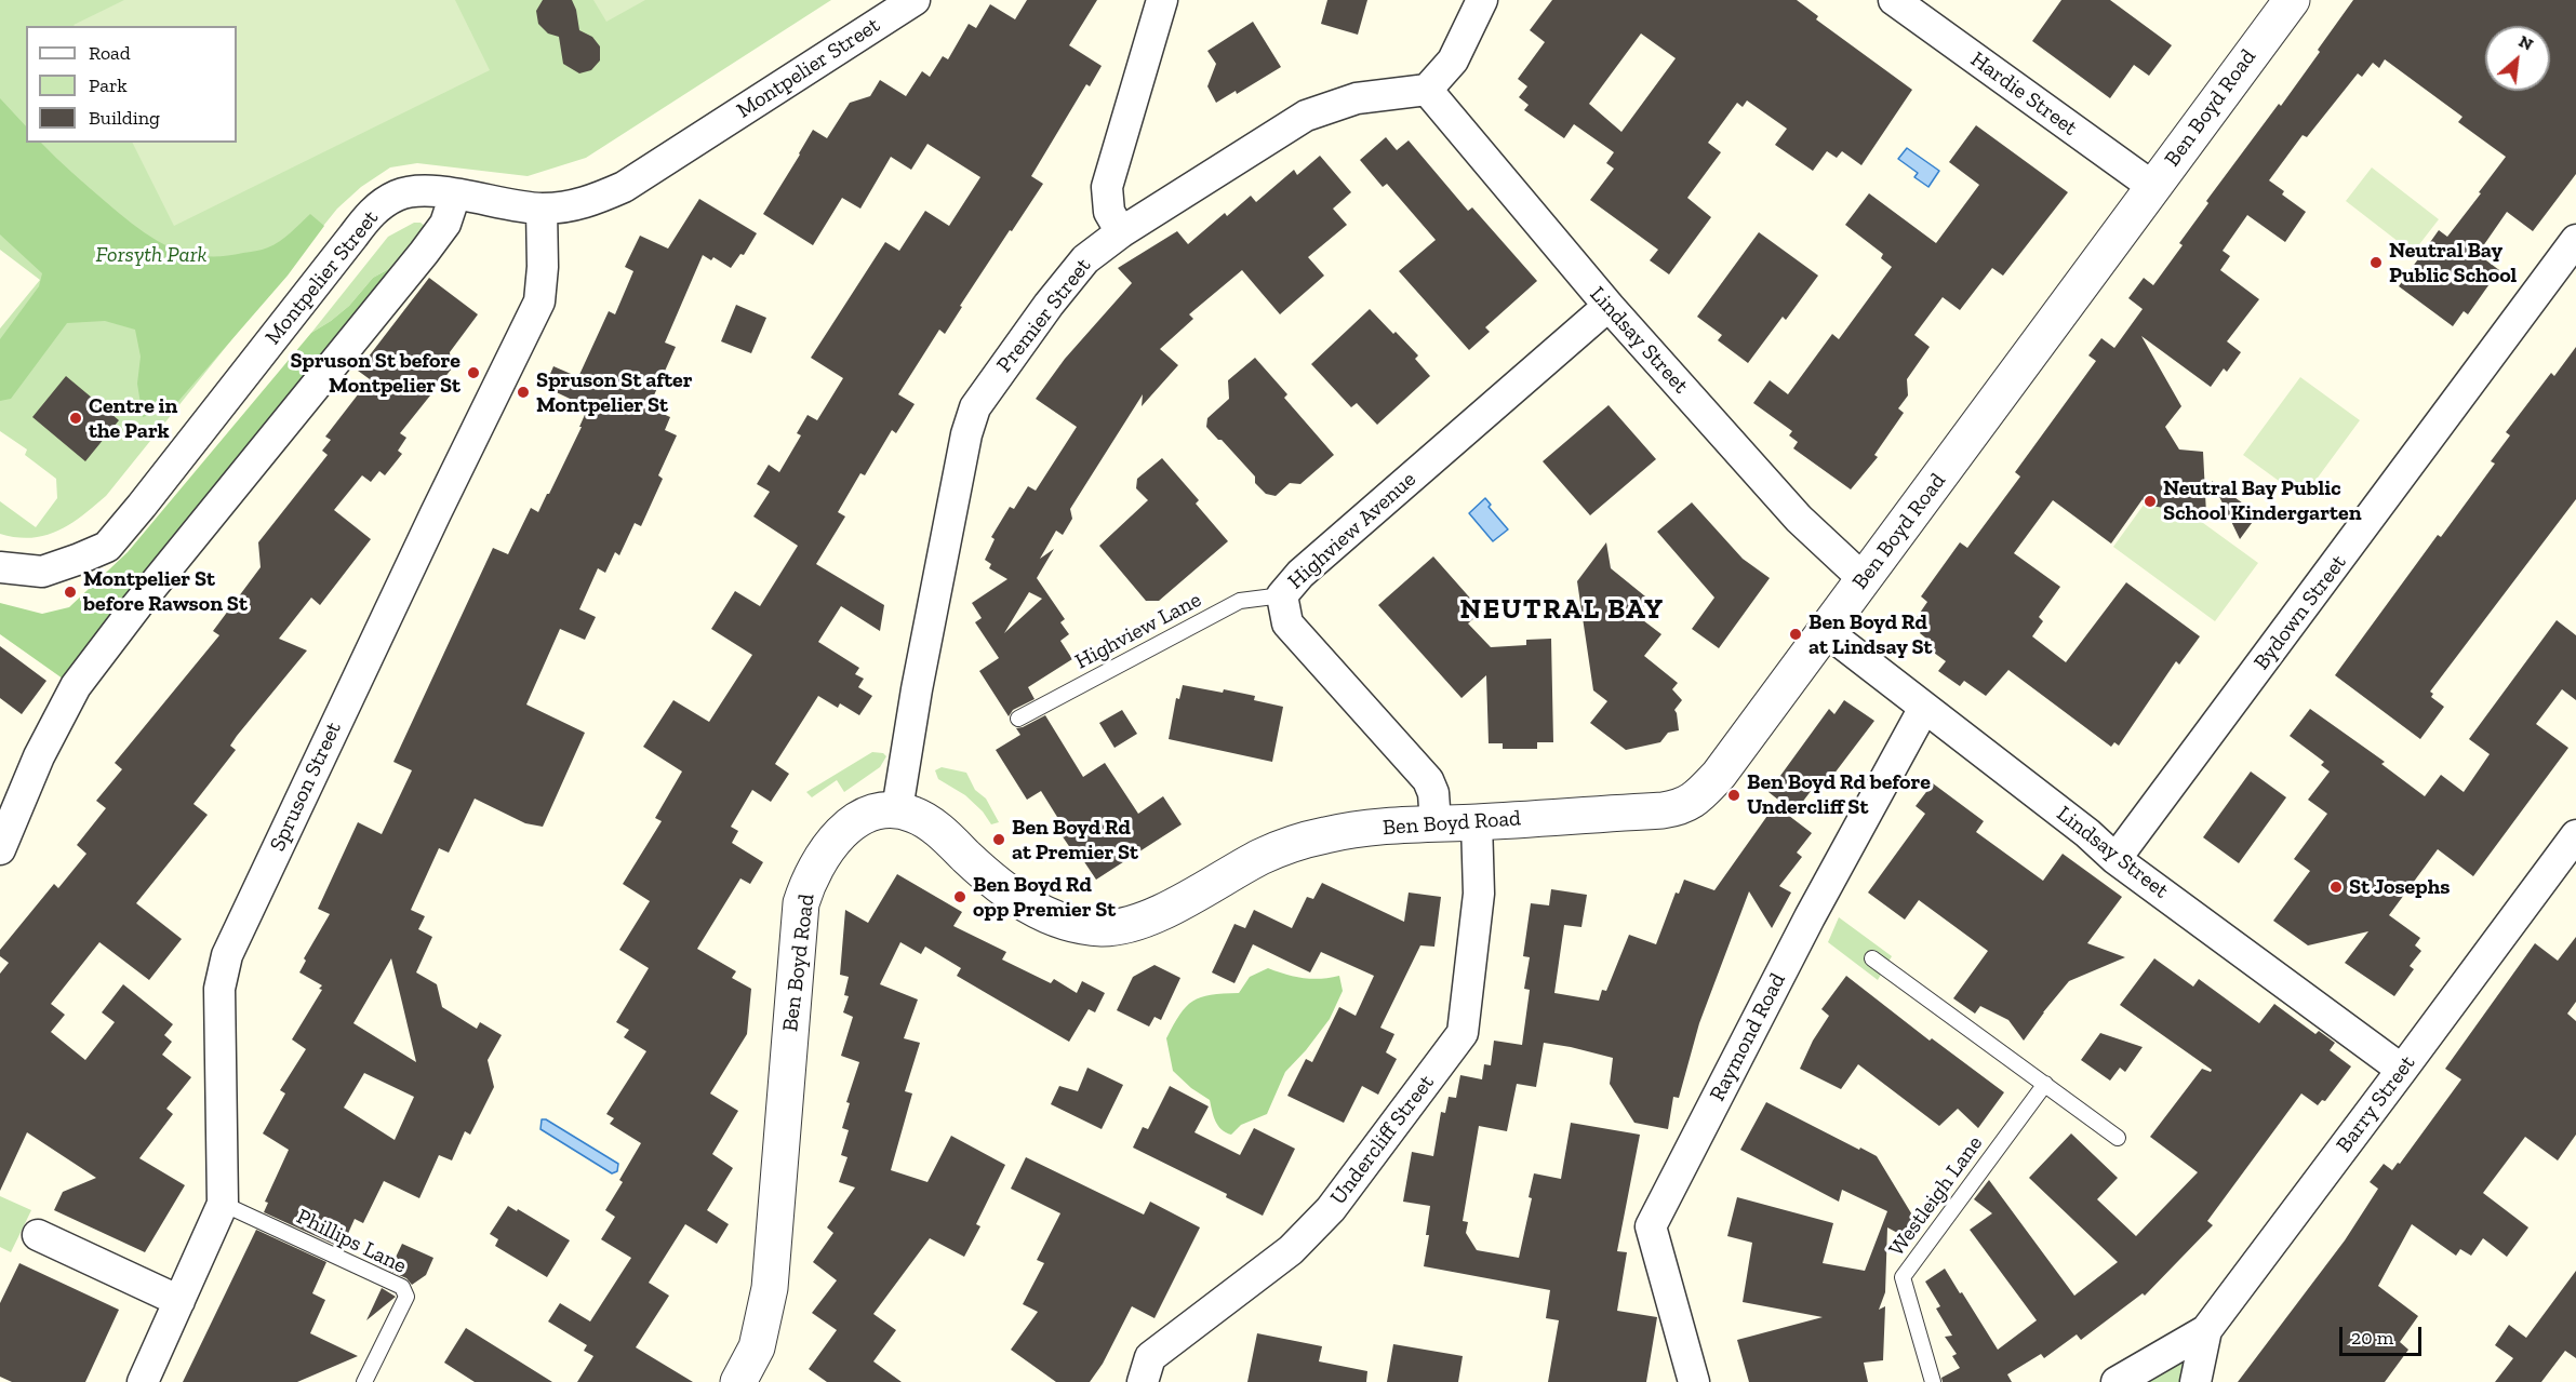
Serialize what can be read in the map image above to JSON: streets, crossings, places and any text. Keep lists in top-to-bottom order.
{
  "streets": {
    "street": [
      "Montpelier Street",
      "Hardie Street",
      "Ben Boyd Road",
      "Premier Street",
      "Lindsay Street",
      "Highview Avenue",
      "Bydown Street",
      "Spruson Street",
      "Raymond Road",
      "Barry Street",
      "Undercliff Street"
    ],
    "lane": ["Highview Lane", "Westleigh Lane", "Phillips Lane"]
  },
  "crossings": [
    ["Montpelier Street", "Spruson Street"],
    ["Hardie Street", "Ben Boyd Road"],
    ["Ben Boyd Road", "Premier Street"],
    ["Ben Boyd Road", "Lindsay Street"],
    ["Ben Boyd Road", "Highview Avenue"],
    ["Ben Boyd Road", "Undercliff Street"],
    ["Premier Street", "Lindsay Street"],
    ["Lindsay Street", "Highview Avenue"],
    ["Lindsay Street", "Bydown Street"],
    ["Lindsay Street", "Raymond Road"],
    ["Lindsay Street", "Barry Street"],
    ["Highview Avenue", "Highview Lane"],
    ["Spruson Street", "Phillips Lane"]
  ],
  "districts": ["NEUTRAL BAY"],
  "parks": ["Forsyth Park"],
  "places": [
    "Neutral Bay Public School",
    "Spruson St before Montpelier St",
    "Spruson St after Montpelier St",
    "Centre in the Park",
    "Neutral Bay Public School Kindergarten",
    "Montpelier St before Rawson St",
    "Ben Boyd Rd at Lindsay St",
    "Ben Boyd Rd before Undercliff St",
    "Ben Boyd Rd at Premier St",
    "St Josephs",
    "Ben Boyd Rd opp Premier St"
  ],
  "legend": ["Road", "Park", "Building"],
  "scale_bar": "20 m",
  "north": "top right"
}
